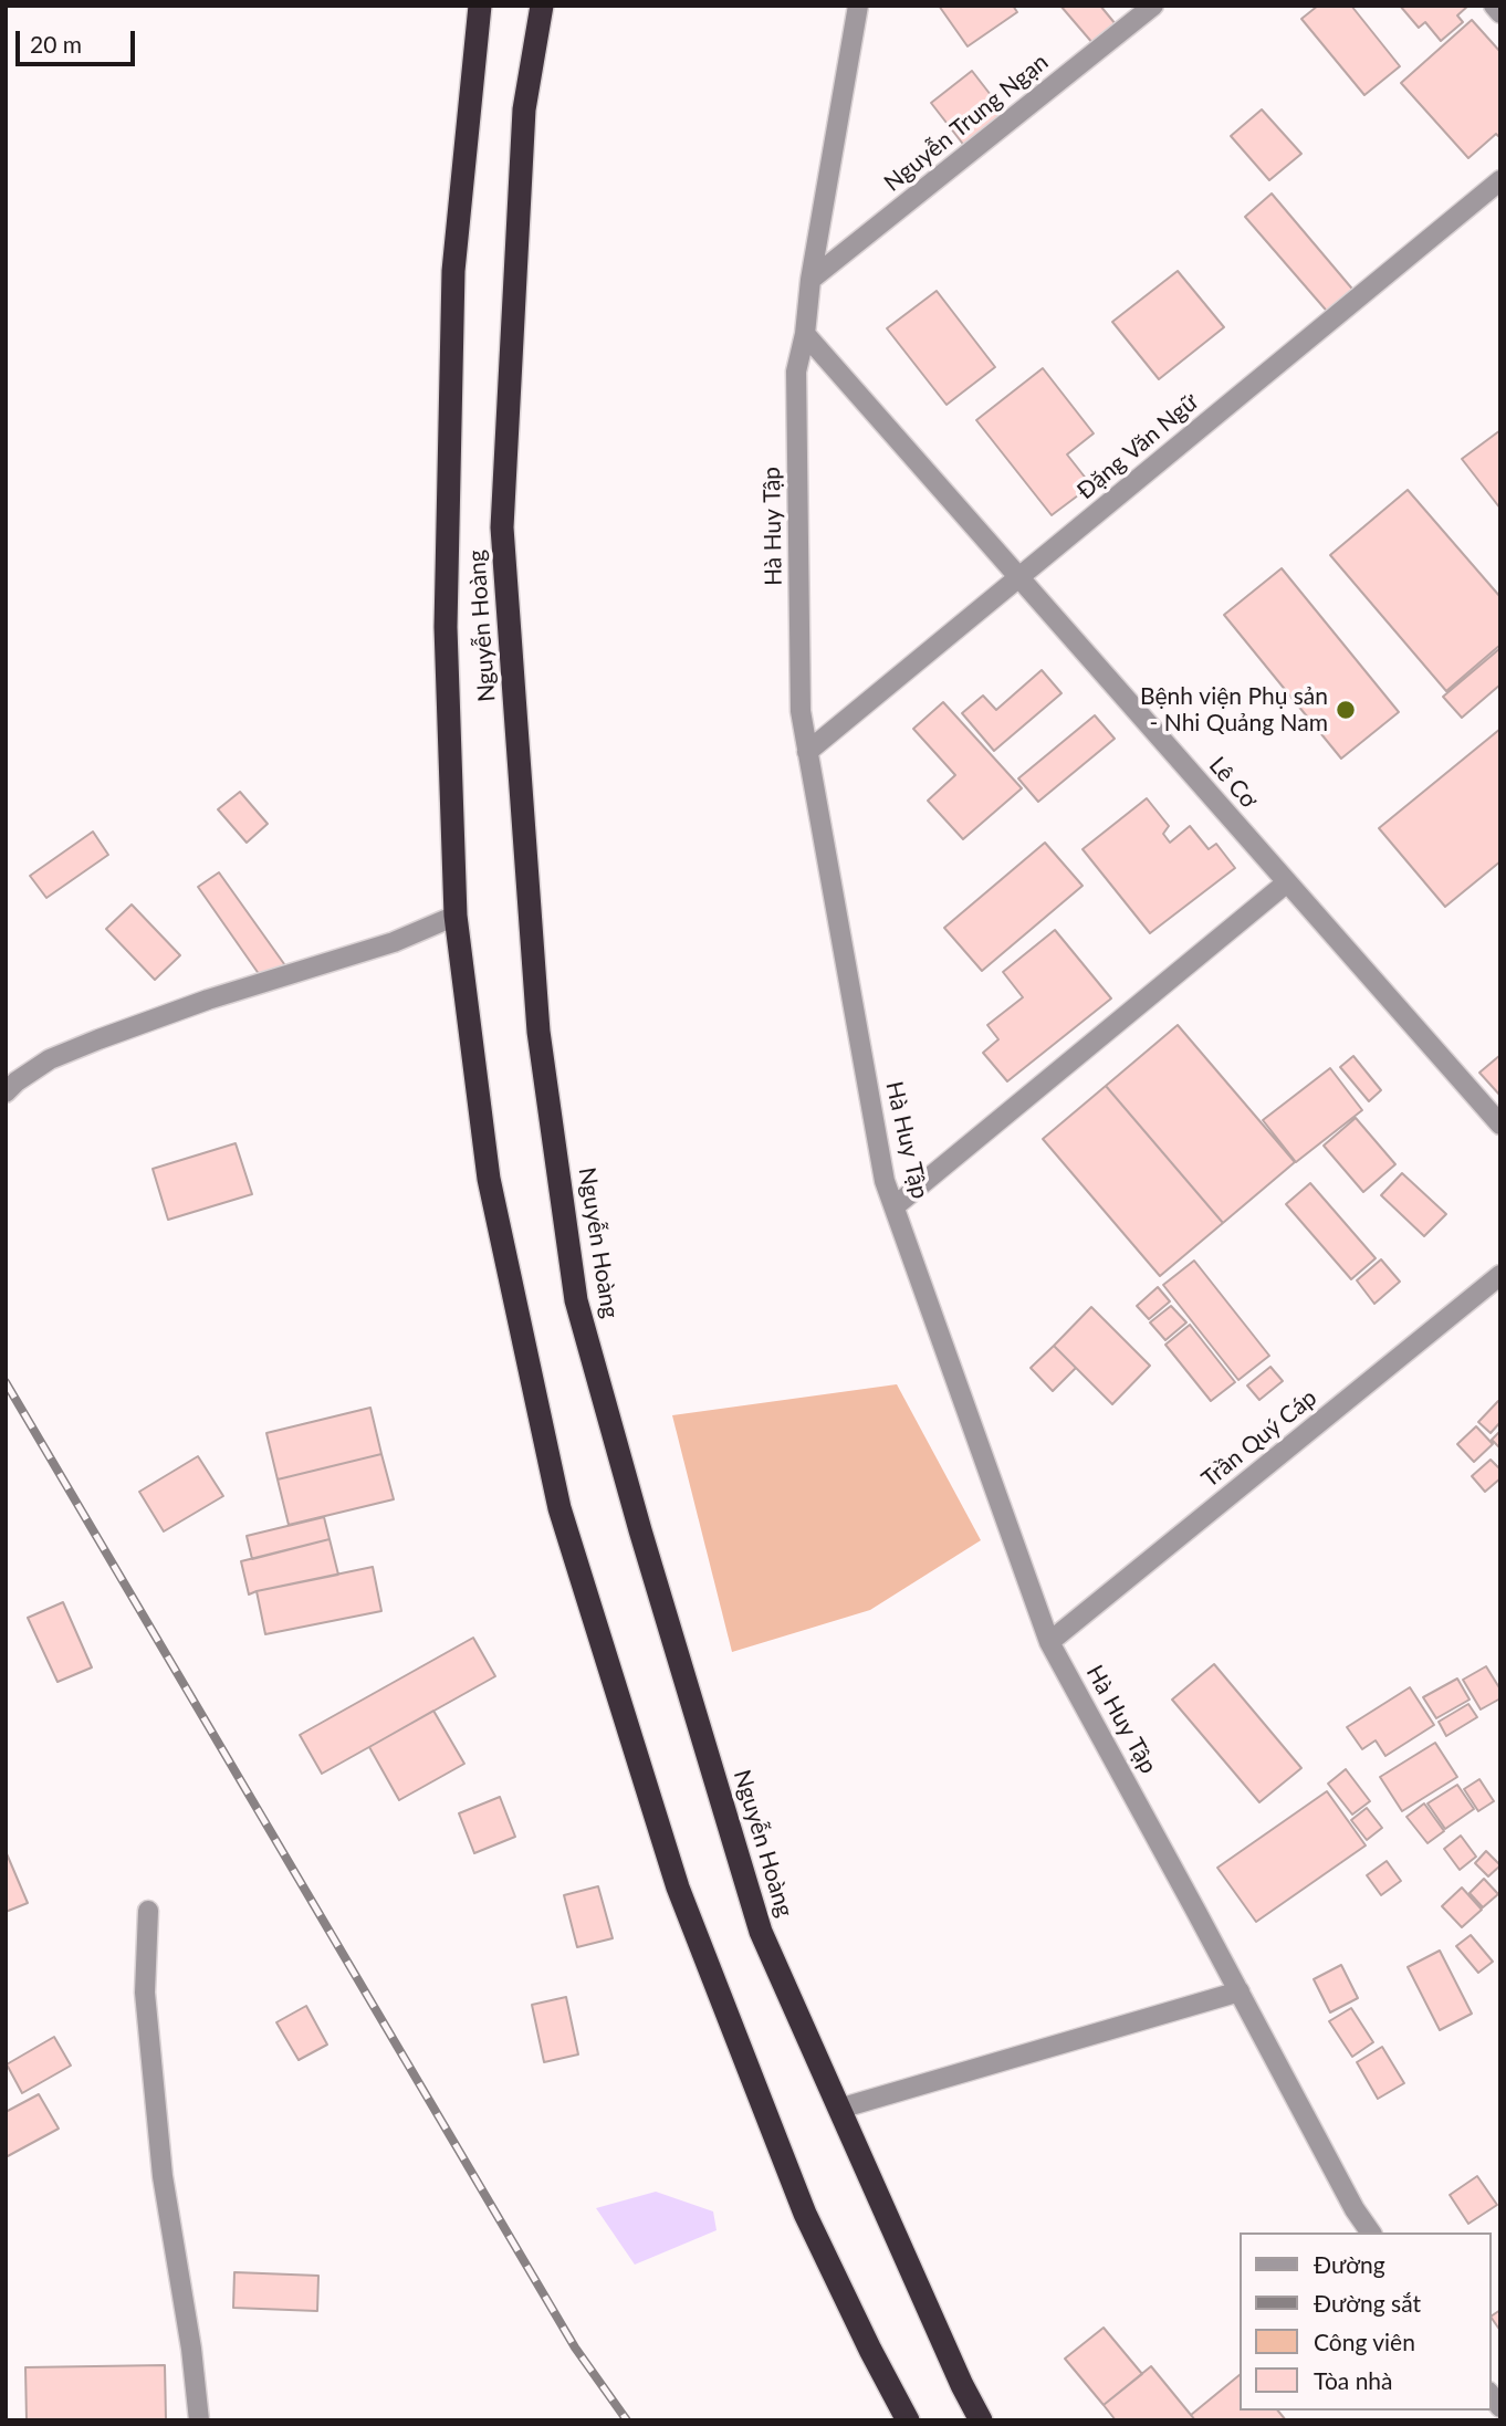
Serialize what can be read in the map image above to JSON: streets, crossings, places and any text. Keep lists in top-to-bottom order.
{
  "streets": {
    "highway": ["Nguyễn Hoàng"],
    "street": [
      "Nguyễn Trung Ngạn",
      "Đặng Văn Ngữ",
      "Hà Huy Tập",
      "Lê Cơ",
      "Trần Quý Cáp"
    ]
  },
  "crossings": [
    ["Nguyễn Trung Ngạn", "Hà Huy Tập"],
    ["Đặng Văn Ngữ", "Hà Huy Tập"],
    ["Đặng Văn Ngữ", "Lê Cơ"],
    ["Hà Huy Tập", "Lê Cơ"],
    ["Hà Huy Tập", "Trần Quý Cáp"]
  ],
  "places": ["Bệnh viện Phụ sản - Nhi Quảng Nam"],
  "legend": [
    "Đường",
    "Đường sắt",
    "Công viên",
    "Tòa nhà"
  ],
  "scale_bar": "20 m"
}
